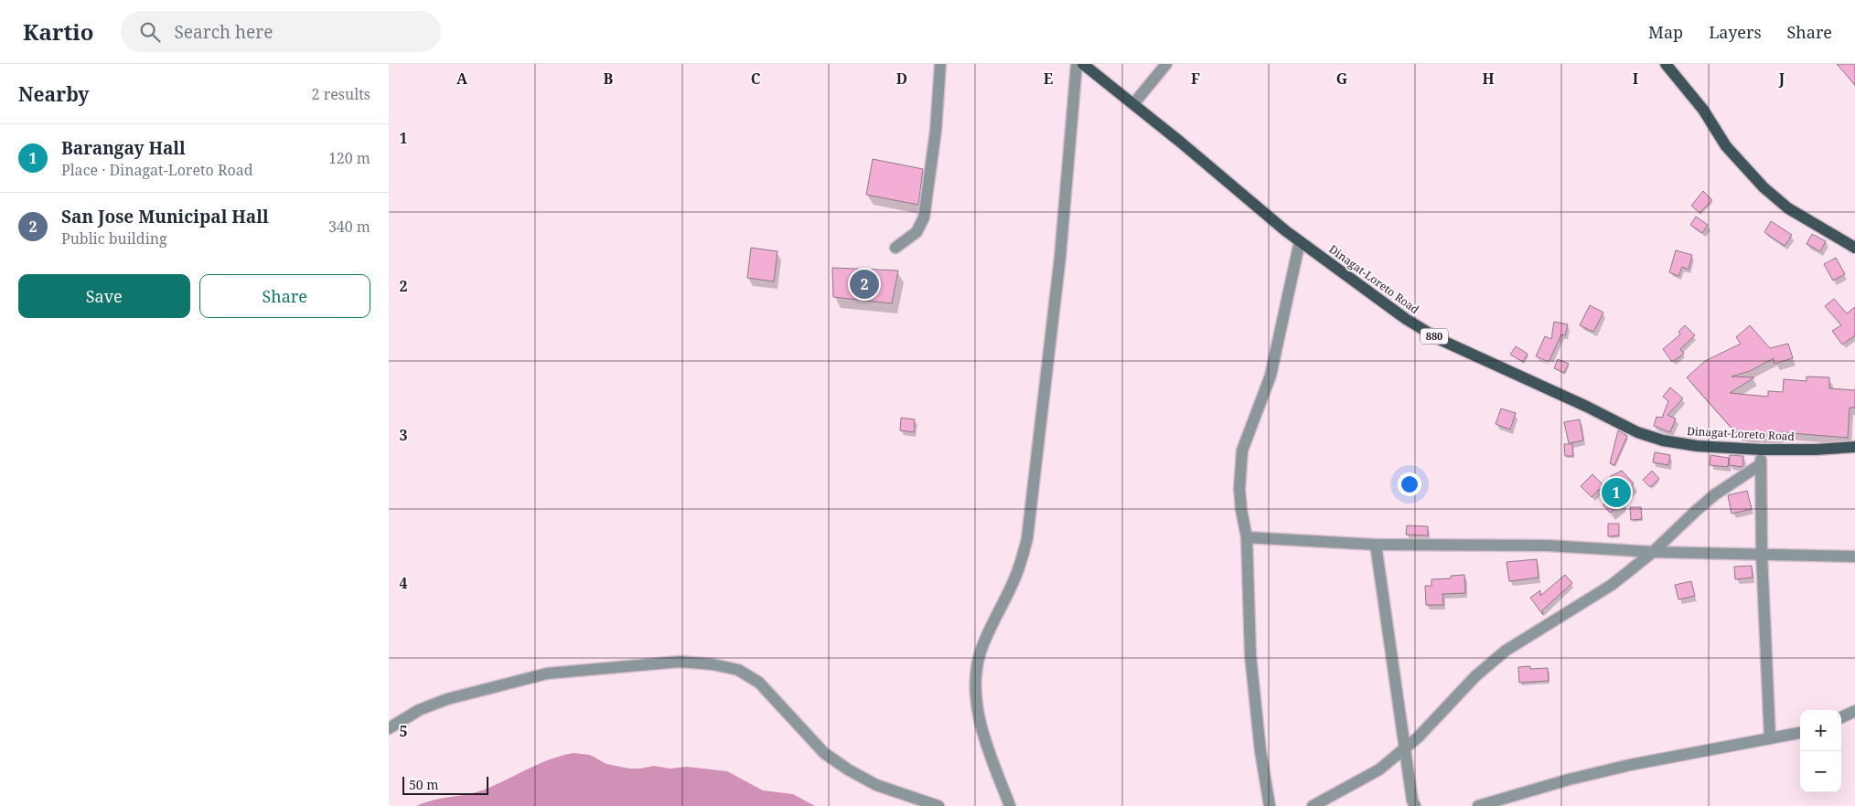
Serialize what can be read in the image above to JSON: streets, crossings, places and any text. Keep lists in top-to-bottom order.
{
  "streets": {
    "main road": ["Dinagat-Loreto Road", "880"]
  },
  "scale_bar": "50 m",
  "page": {
    "header": "Kartio",
    "search": "Search here",
    "nav": ["Map", "Layers", "Share"],
    "heading": ["Nearby", "2 results"],
    "list": [
      {
        "mark": "1",
        "name": "Barangay Hall",
        "note": "Place · Dinagat-Loreto Road",
        "value": "120 m"
      },
      {
        "mark": "2",
        "name": "San Jose Municipal Hall",
        "note": "Public building",
        "value": "340 m"
      }
    ],
    "buttons": ["Save", "Share"],
    "pins": ["2", "1"],
    "map_buttons": ["+", "−"],
    "scale": "50 m"
  },
  "grid": {
    "columns": [
      "A",
      "B",
      "C",
      "D",
      "E",
      "F",
      "G",
      "H",
      "I",
      "J"
    ],
    "rows": [
      "1",
      "2",
      "3",
      "4",
      "5"
    ]
  }
}
